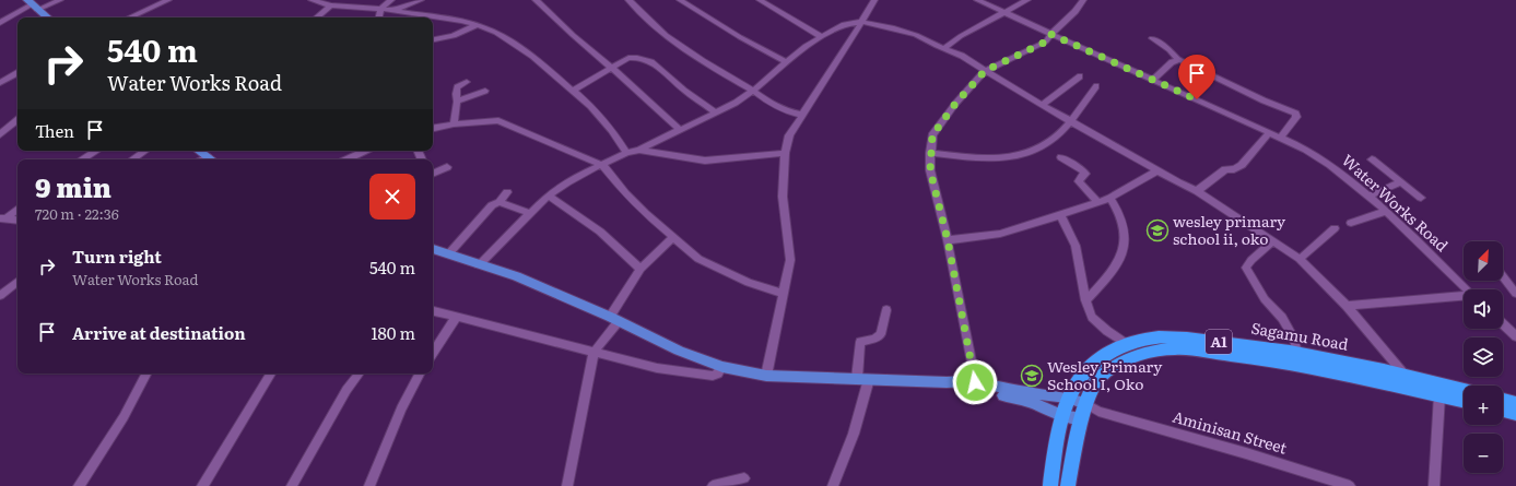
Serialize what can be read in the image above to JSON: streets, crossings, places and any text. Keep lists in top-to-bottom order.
{
  "streets": {
    "highway": ["Sagamu Road", "A1"],
    "street": ["Water Works Road", "Aminisan Street"]
  },
  "crossings": [
    ["Sagamu Road", "Aminisan Street"]
  ],
  "places": {
    "school or university": ["wesley primary school ii, oko", "Wesley Primary School I, Oko"]
  },
  "north": "top right",
  "page": {
    "turn": ["540 m", "Water Works Road"],
    "then": "Then",
    "heading": ["9 min", "720 m · 22:36"],
    "list": [
      {
        "name": "Turn right",
        "note": "Water Works Road",
        "value": "540 m"
      },
      {
        "name": "Arrive at destination",
        "value": "180 m"
      }
    ],
    "map_buttons": ["+", "−"]
  }
}
